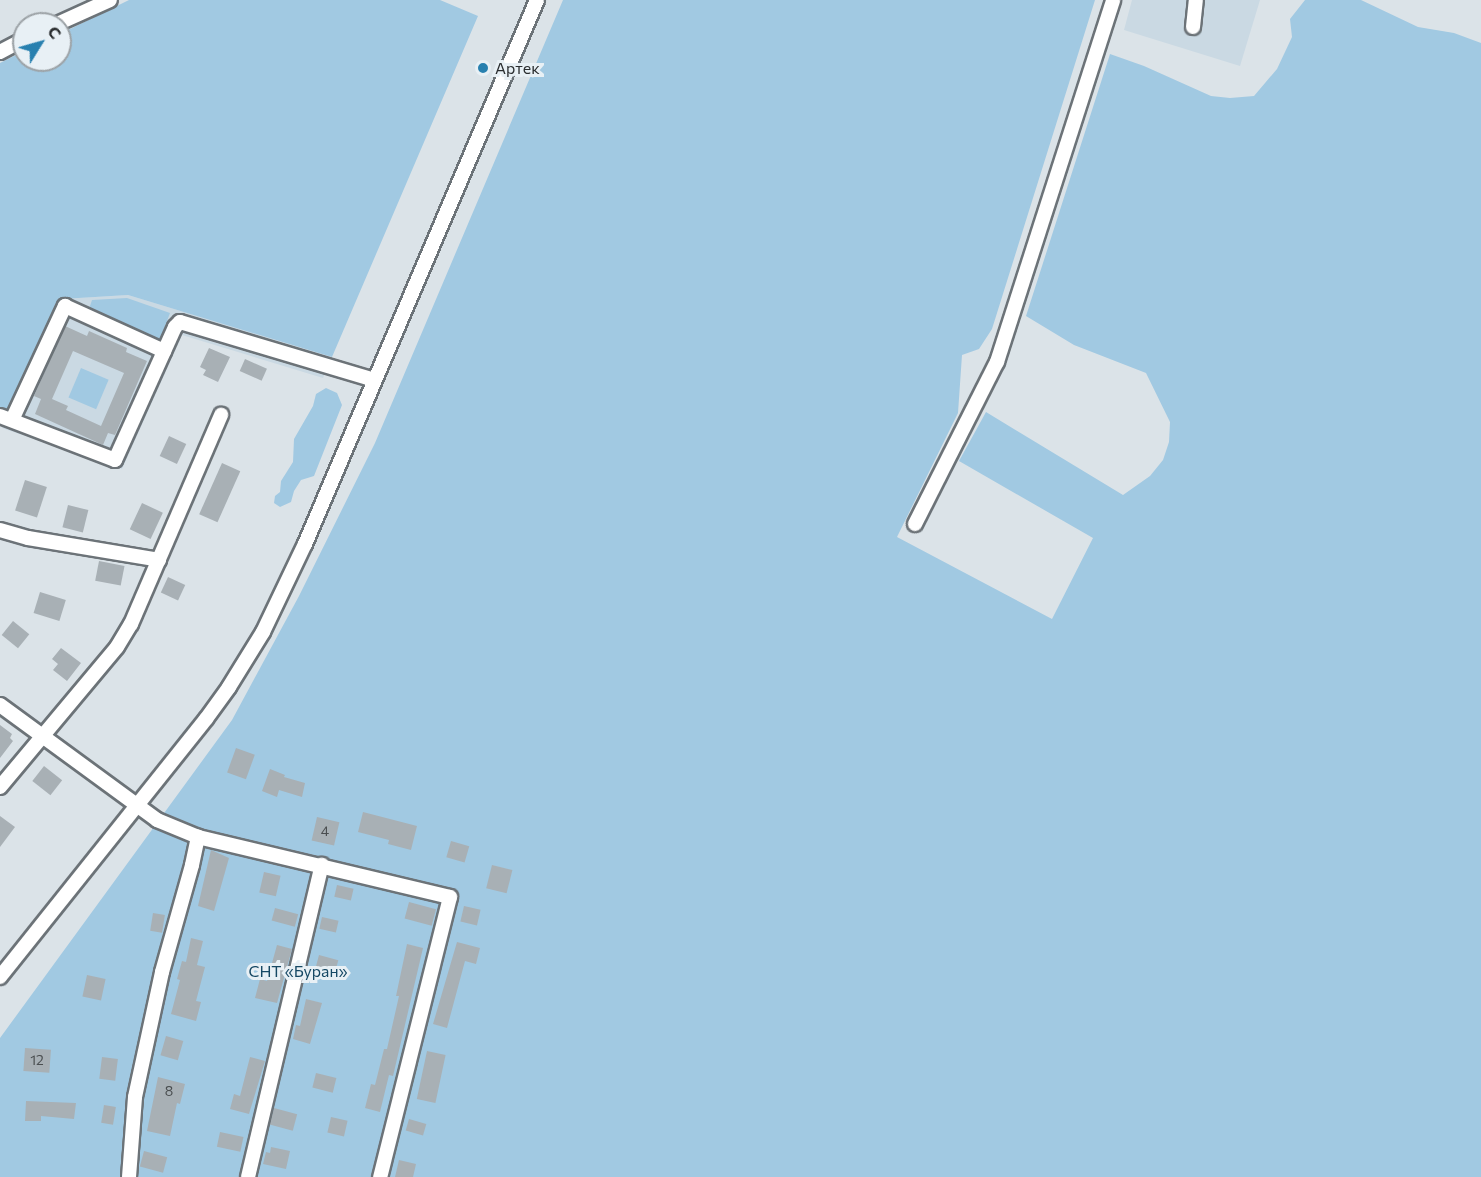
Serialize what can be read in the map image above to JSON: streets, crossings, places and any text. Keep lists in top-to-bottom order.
{
  "parks": ["СНТ «Буран»"],
  "places": ["Артек"],
  "house_numbers": ["4", "12", "8"],
  "north": "top right"
}
